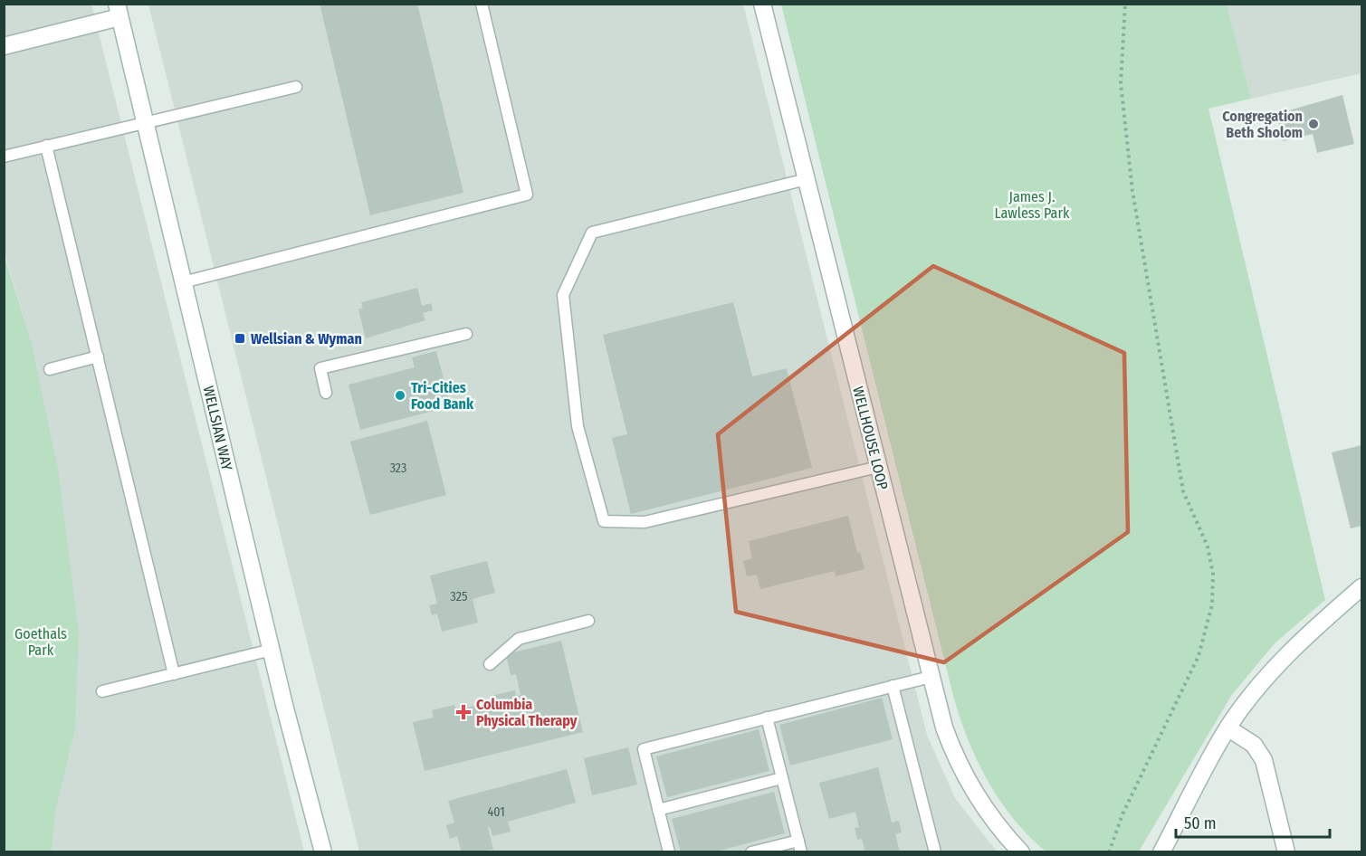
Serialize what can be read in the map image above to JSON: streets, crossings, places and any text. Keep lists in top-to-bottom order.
{
  "streets": {
    "main road": ["WELLSIAN WAY", "WELLHOUSE LOOP"]
  },
  "parks": ["James J. Lawless Park", "Goethals Park"],
  "places": {
    "other": ["Congregation Beth Sholom", "Tri-Cities Food Bank"],
    "transit": ["Wellsian & Wyman"],
    "health": ["Columbia Physical Therapy"]
  },
  "house_numbers": ["323", "325", "401"],
  "scale_bar": "50 m"
}
